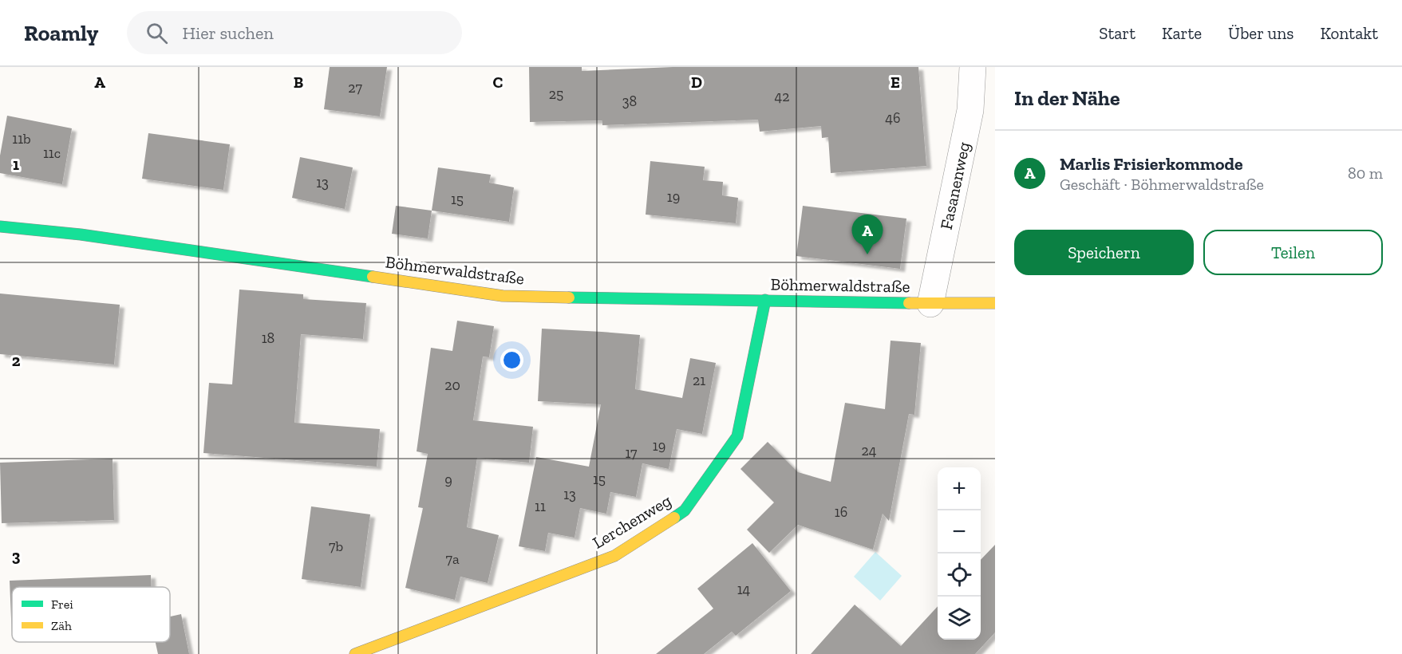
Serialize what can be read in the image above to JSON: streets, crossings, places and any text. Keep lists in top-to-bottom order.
{
  "streets": {
    "street": ["Fasanenweg", "Böhmerwaldstraße", "Lerchenweg"]
  },
  "crossings": [
    ["Fasanenweg", "Böhmerwaldstraße"],
    ["Böhmerwaldstraße", "Lerchenweg"]
  ],
  "house_numbers": [
    "27",
    "25",
    "42",
    "38",
    "46",
    "11b",
    "11c",
    "13",
    "19",
    "15",
    "18",
    "21",
    "20",
    "19",
    "24",
    "17",
    "15",
    "9",
    "13",
    "11",
    "16",
    "7b",
    "7a",
    "14"
  ],
  "legend": ["Frei", "Zäh"],
  "page": {
    "header": "Roamly",
    "search": "Hier suchen",
    "nav": [
      "Start",
      "Karte",
      "Über uns",
      "Kontakt"
    ],
    "heading": "In der Nähe",
    "list": [
      {
        "mark": "A",
        "name": "Marlis Frisierkommode",
        "note": "Geschäft · Böhmerwaldstraße",
        "value": "80 m"
      }
    ],
    "pins": "A",
    "buttons": ["Speichern", "Teilen"],
    "map_buttons": ["+", "−"]
  },
  "grid": {
    "columns": [
      "A",
      "B",
      "C",
      "D",
      "E"
    ],
    "rows": ["1", "2", "3"]
  }
}
